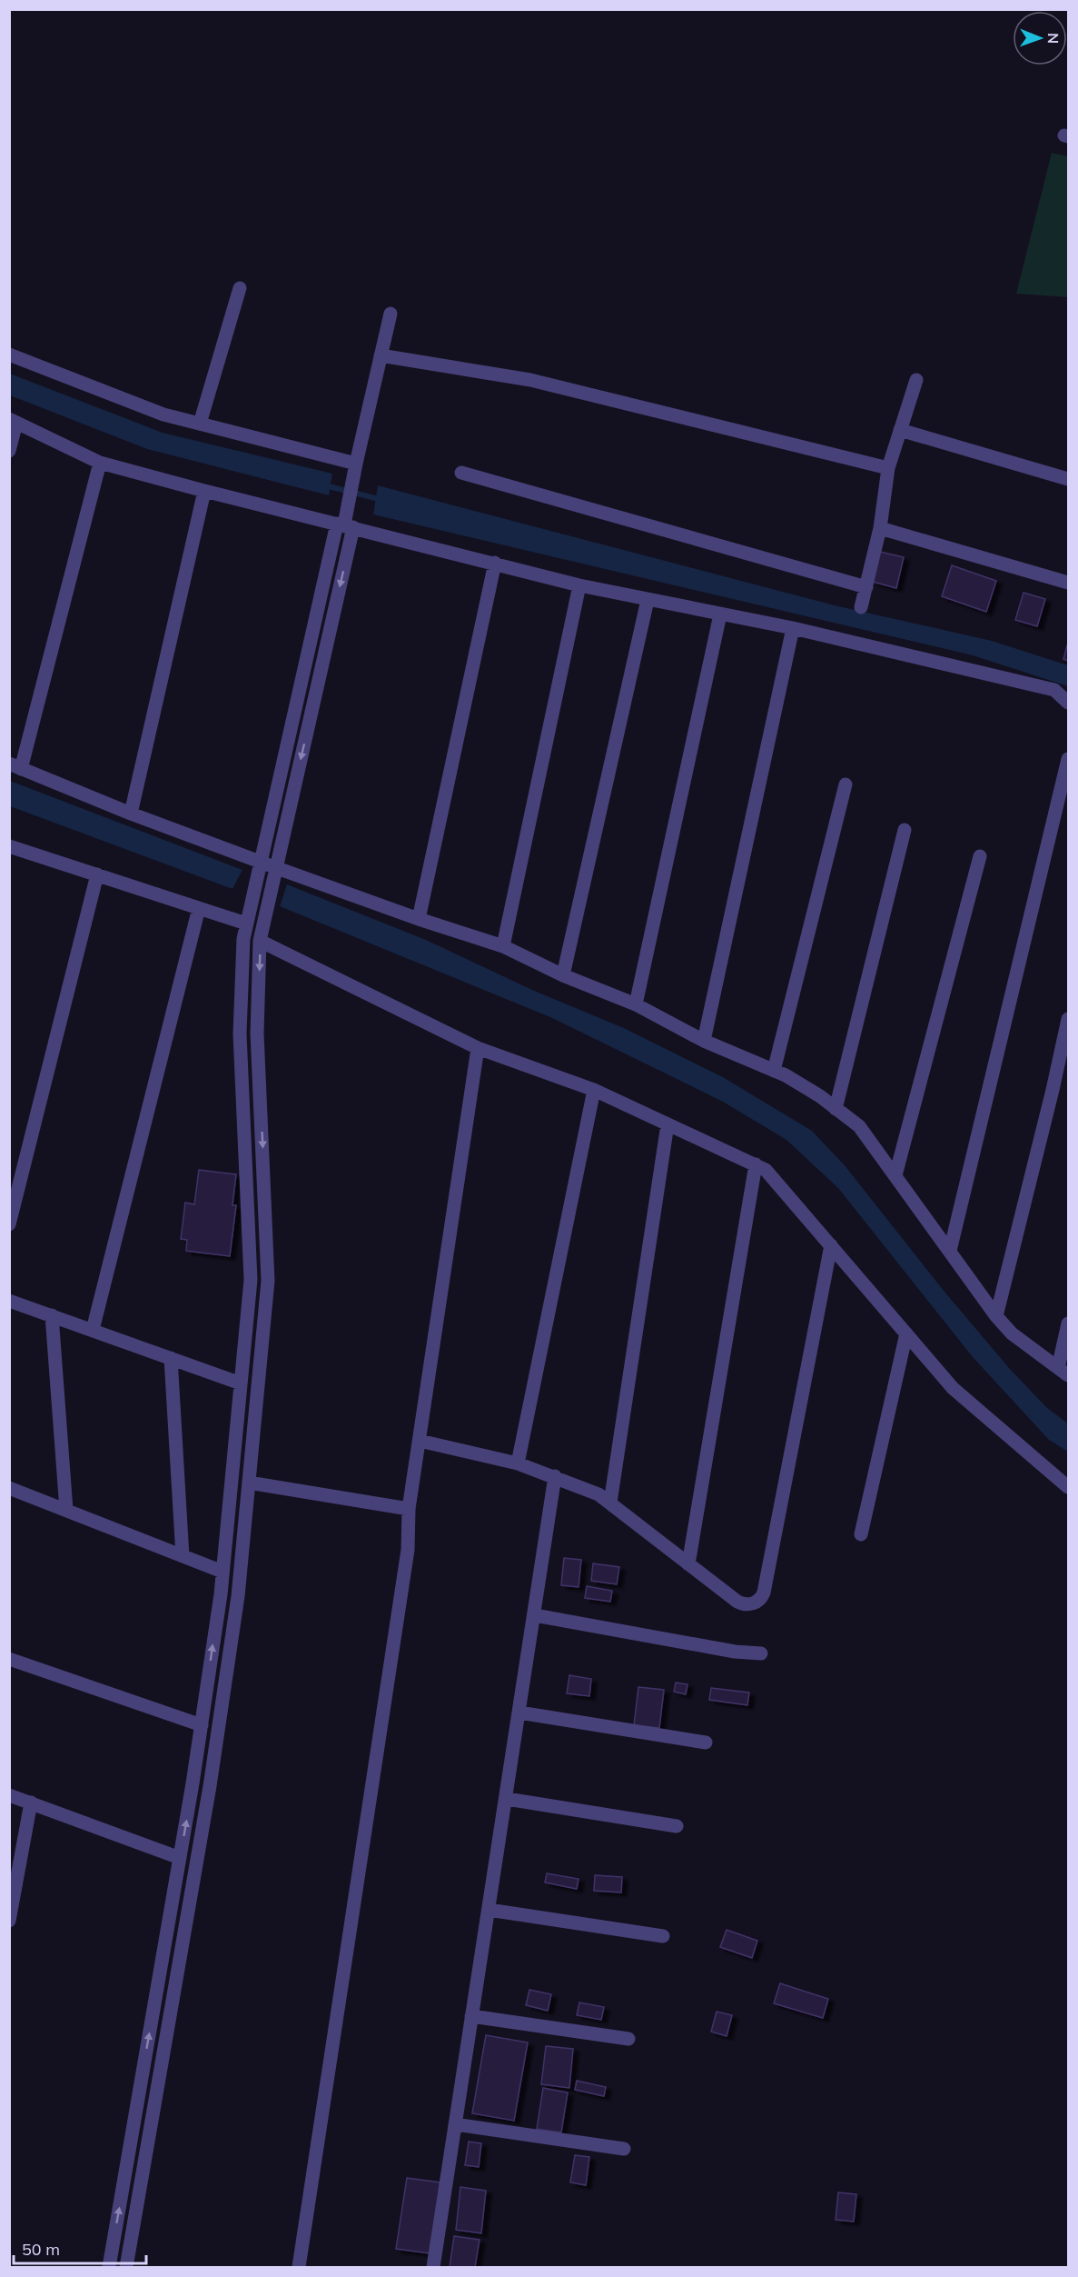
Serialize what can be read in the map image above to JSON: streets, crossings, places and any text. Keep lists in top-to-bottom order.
{
  "scale_bar": "50 m",
  "north": "right"
}
